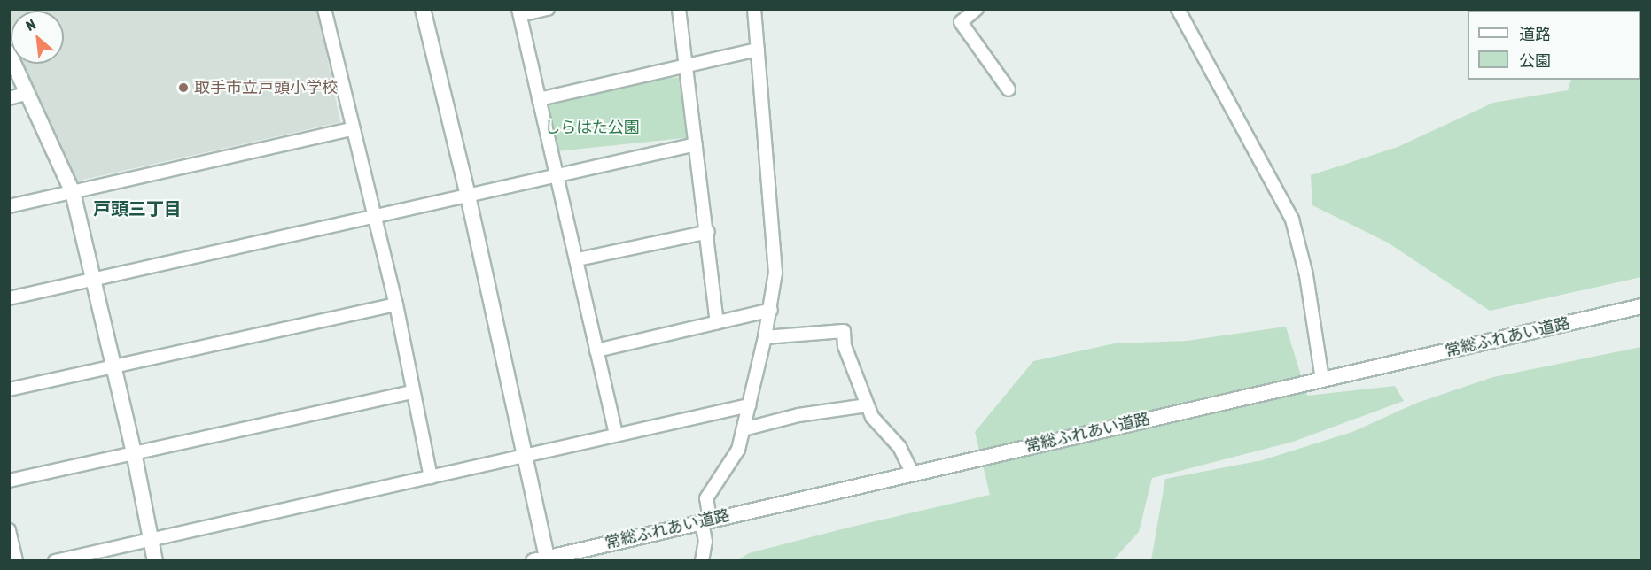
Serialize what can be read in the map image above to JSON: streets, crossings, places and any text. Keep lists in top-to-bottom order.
{
  "streets": {
    "street": ["常総ふれあい道路"]
  },
  "districts": ["戸頭三丁目"],
  "parks": ["しらはた公園"],
  "places": ["取手市立戸頭小学校"],
  "legend": ["道路", "公園"],
  "north": "top left"
}
